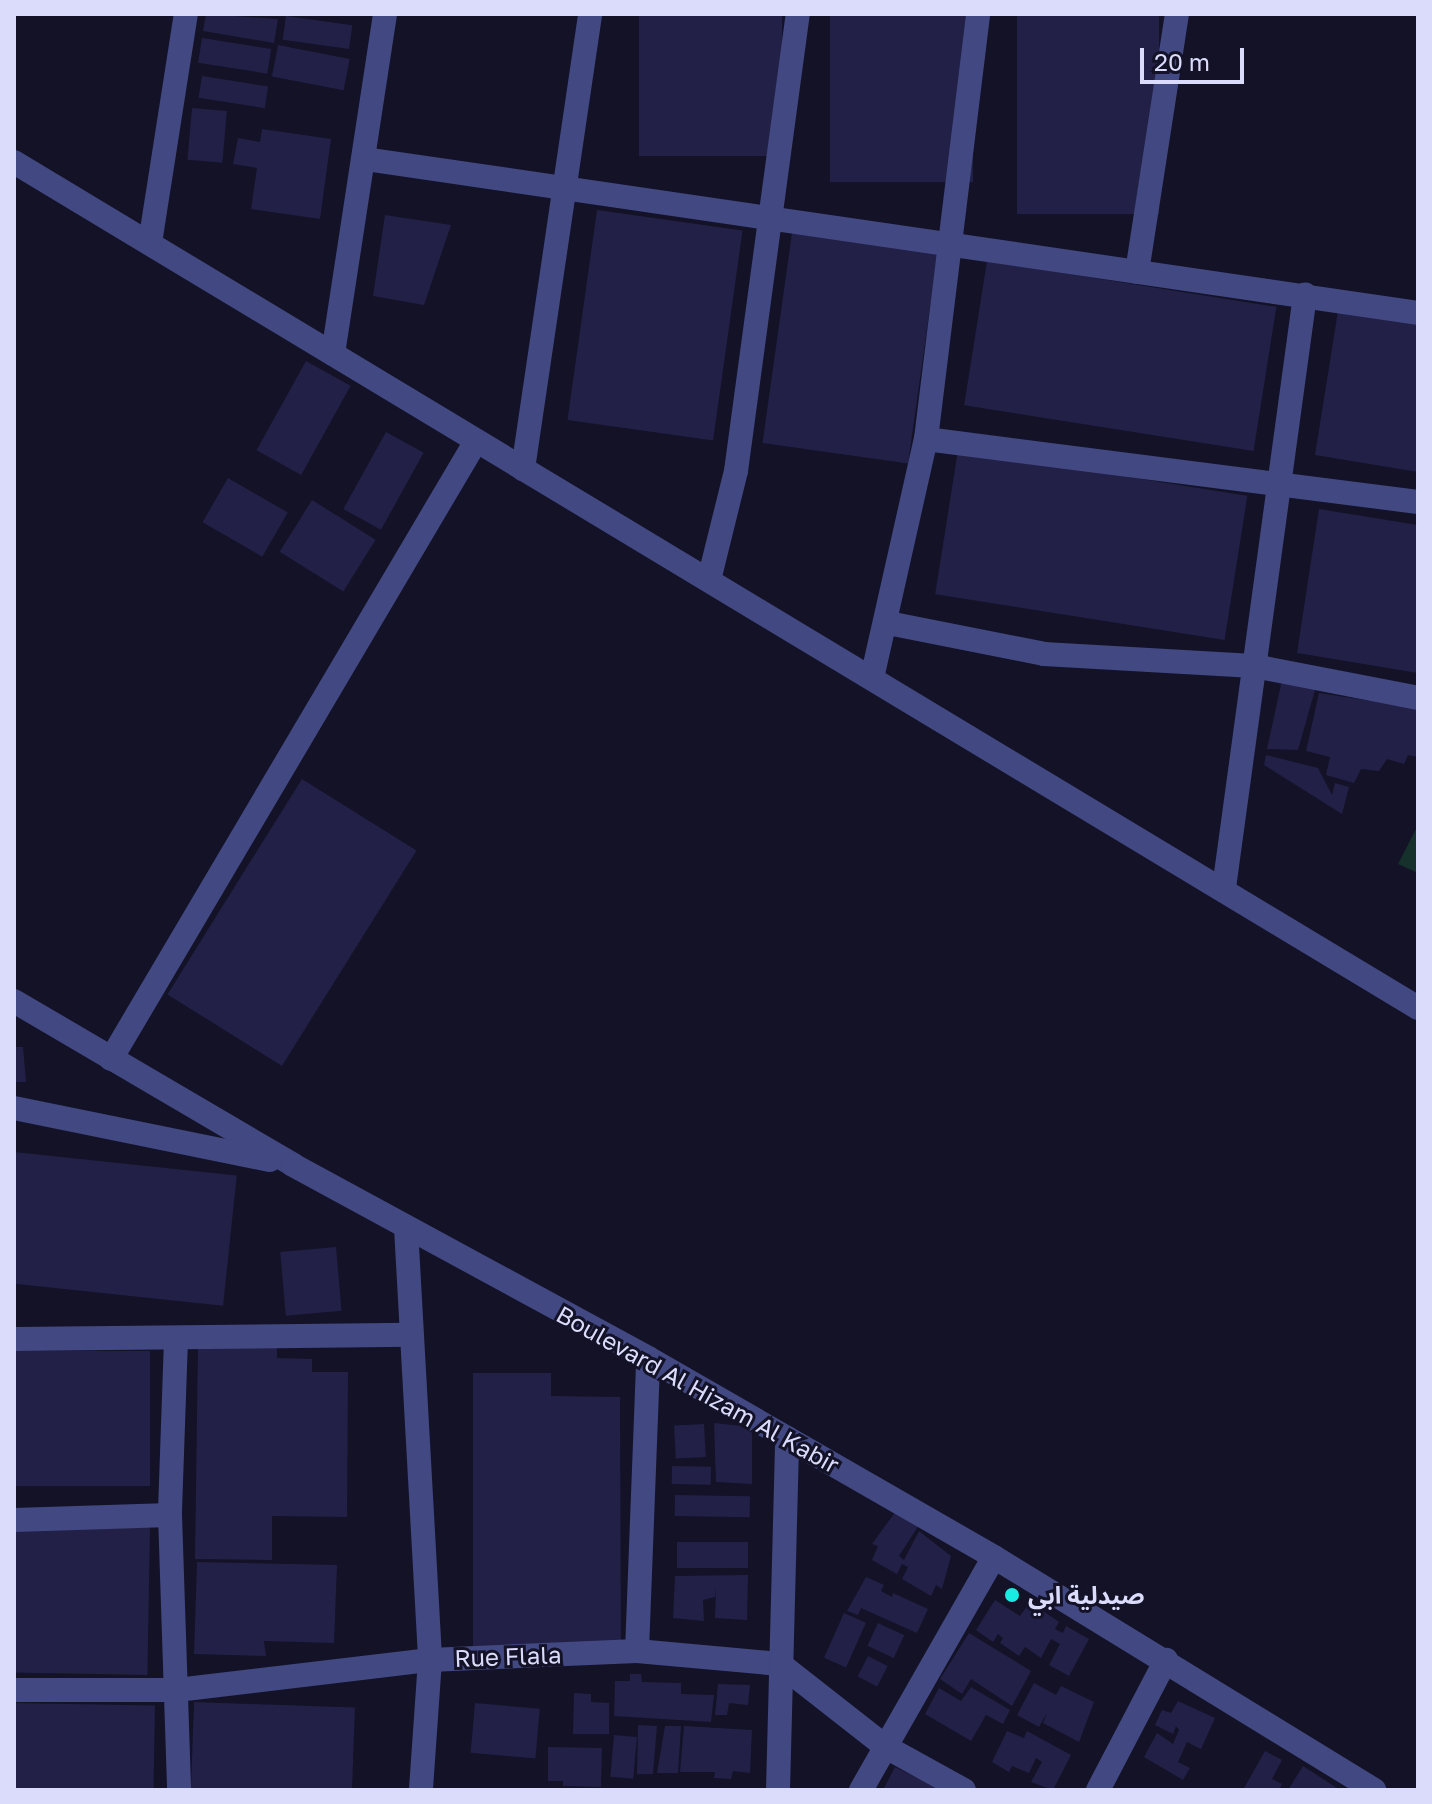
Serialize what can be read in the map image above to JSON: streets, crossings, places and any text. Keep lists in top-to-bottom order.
{
  "streets": {
    "street": ["Boulevard Al Hizam Al Kabir", "Rue Flala"]
  },
  "places": ["صيدلية ابي"],
  "scale_bar": "20 m"
}
